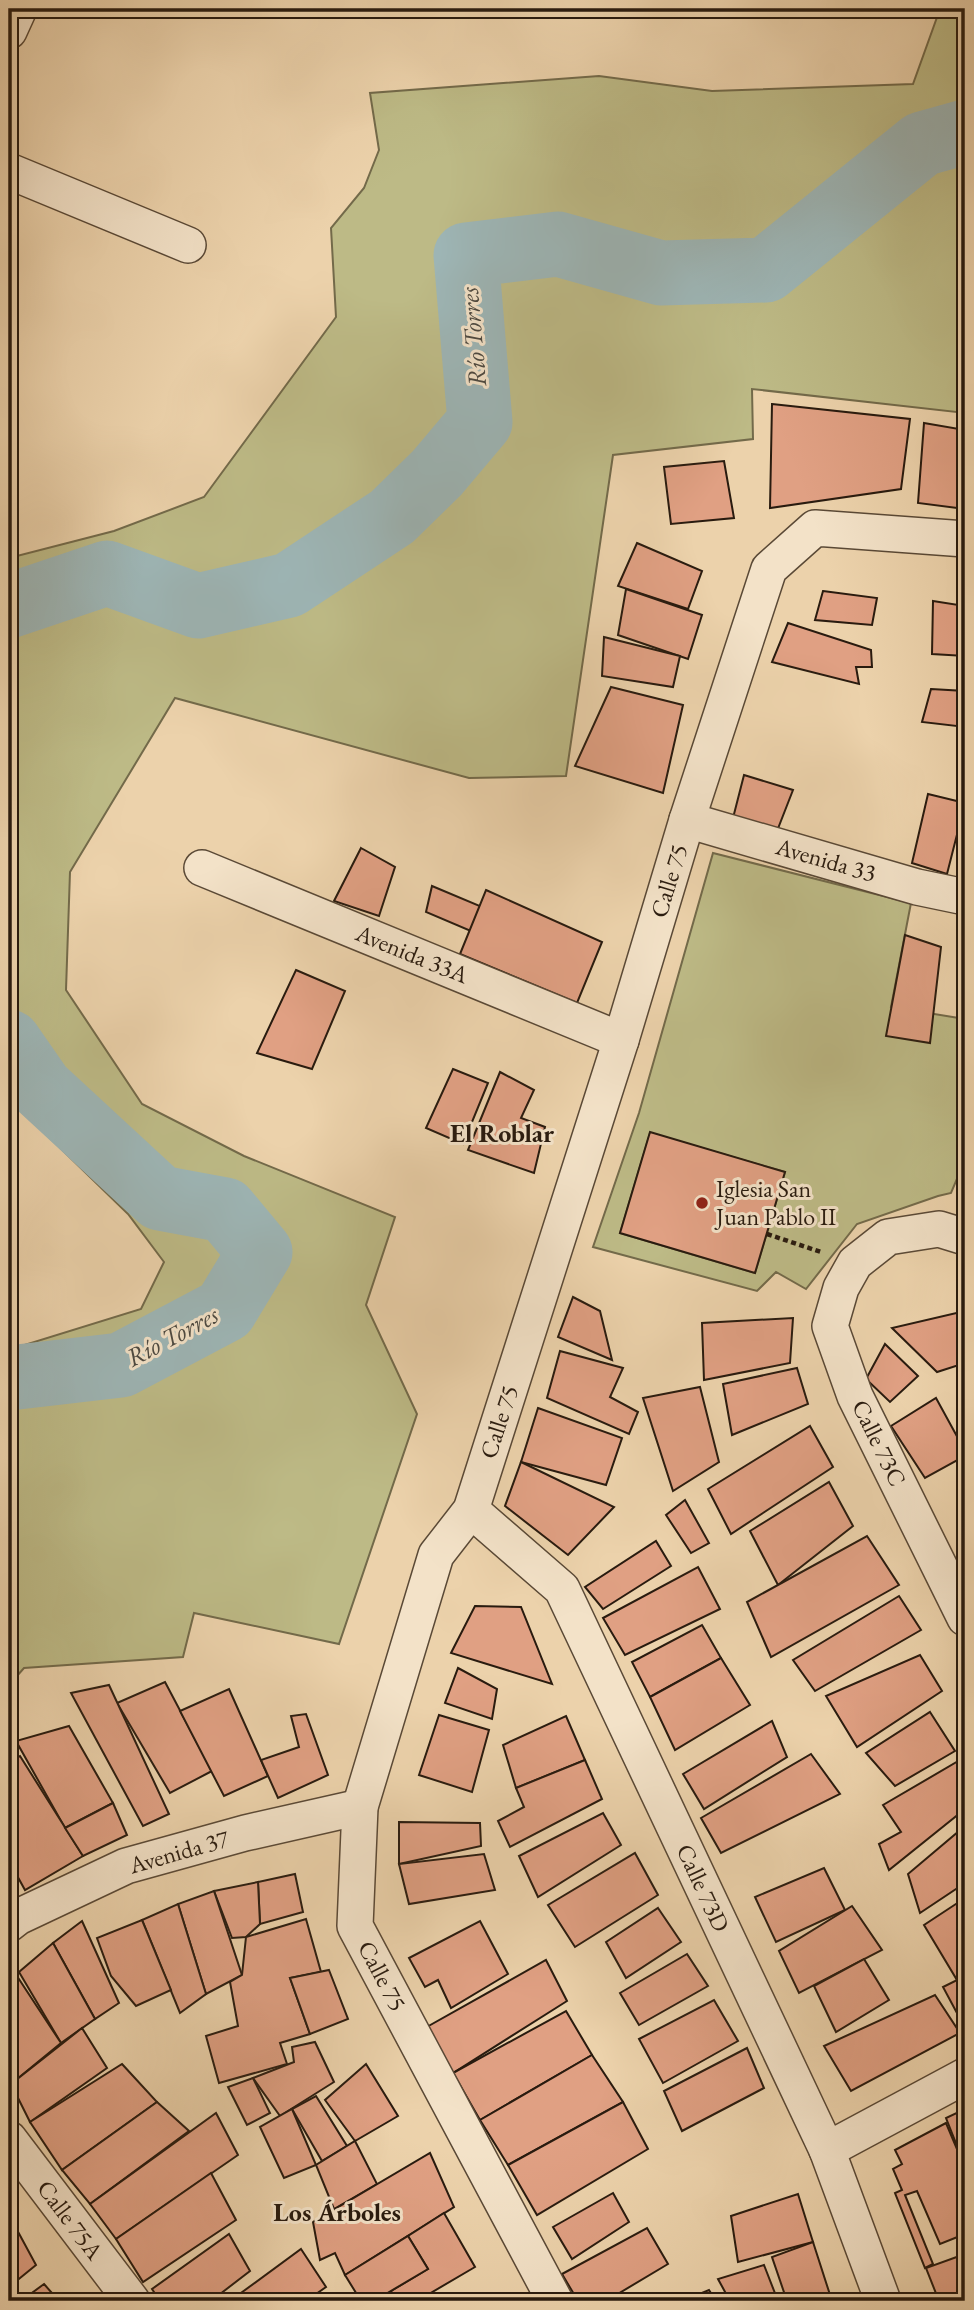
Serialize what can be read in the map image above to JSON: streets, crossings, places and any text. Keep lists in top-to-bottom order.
{
  "streets": {
    "street": [
      "Avenida 33",
      "Calle 75",
      "Avenida 33A",
      "Calle 73C",
      "Avenida 37",
      "Calle 73D",
      "Calle 75A"
    ]
  },
  "crossings": [
    ["Avenida 33", "Calle 75"],
    ["Calle 75", "Avenida 33A"],
    ["Calle 75", "Avenida 37"],
    ["Calle 75", "Calle 73D"]
  ],
  "districts": ["El Roblar", "Los Árboles"],
  "water": ["Río Torres"],
  "places": ["Iglesia San Juan Pablo II"]
}
